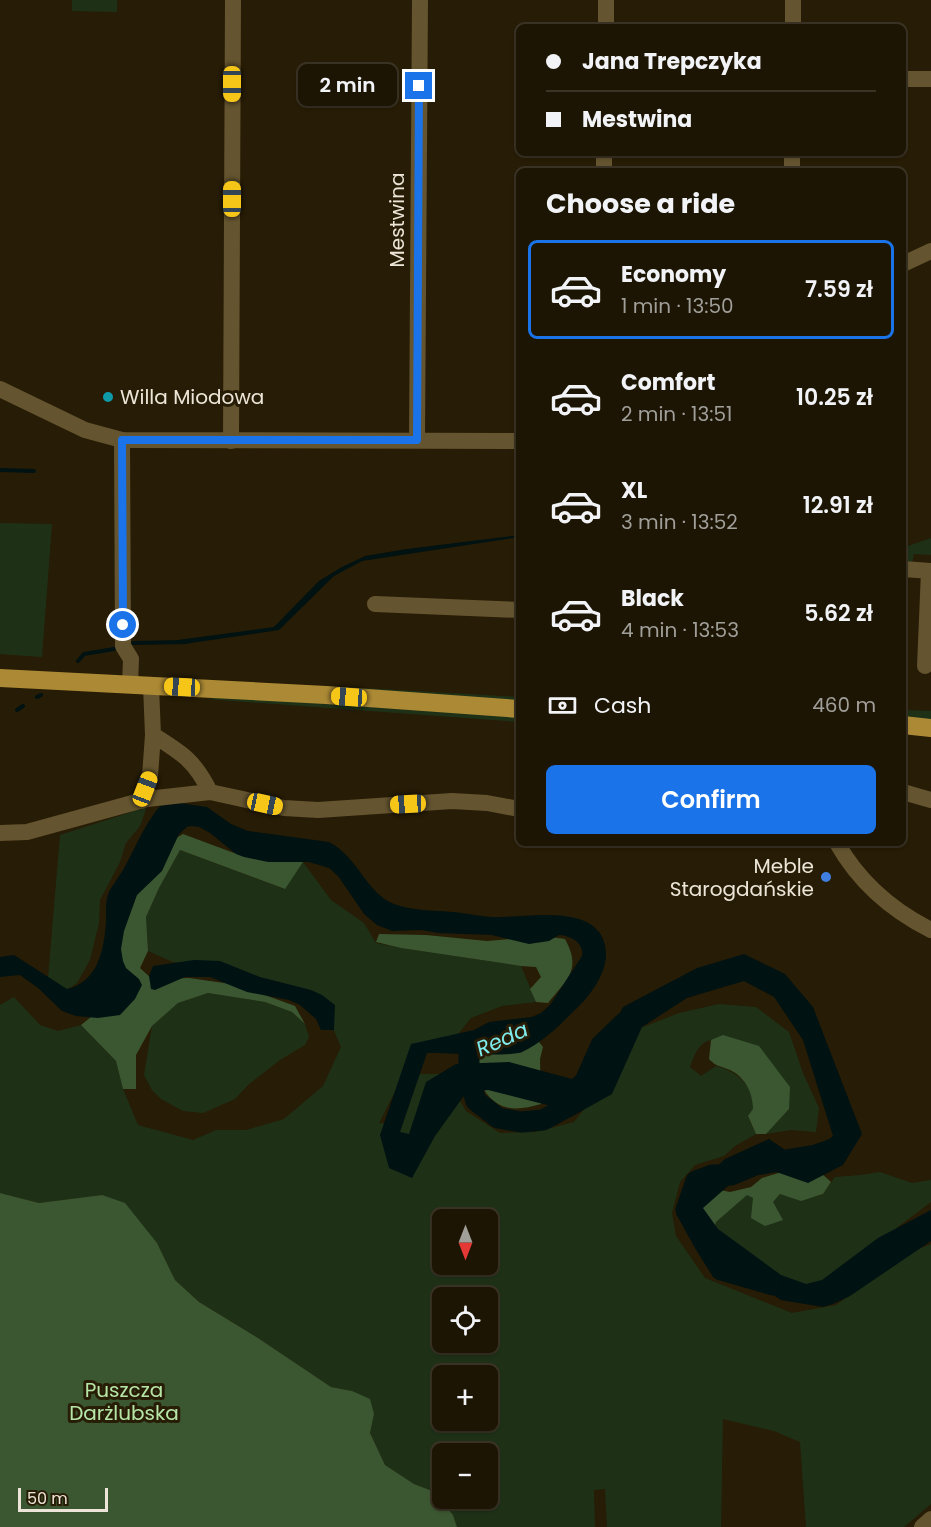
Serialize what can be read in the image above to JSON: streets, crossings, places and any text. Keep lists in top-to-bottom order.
{
  "streets": {
    "street": ["Mestwina"]
  },
  "water": ["Reda"],
  "parks": ["Puszcza Darżlubska"],
  "places": ["Willa Miodowa", "Meble Starogdańskie"],
  "scale_bar": "50 m",
  "north": "bottom",
  "page": {
    "banner": ["Jana Trepczyka", "Mestwina"],
    "bubble": "2 min",
    "heading": "Choose a ride",
    "list": [
      {
        "name": "Economy",
        "note": "1 min · 13:50",
        "value": "7.59 zł"
      },
      {
        "name": "Comfort",
        "note": "2 min · 13:51",
        "value": "10.25 zł"
      },
      {
        "name": "XL",
        "note": "3 min · 13:52",
        "value": "12.91 zł"
      },
      {
        "name": "Black",
        "note": "4 min · 13:53",
        "value": "5.62 zł"
      }
    ],
    "pay": ["Cash", "460 m"],
    "buttons": "Confirm",
    "map_buttons": ["+", "−"],
    "scale": "50 m"
  }
}
